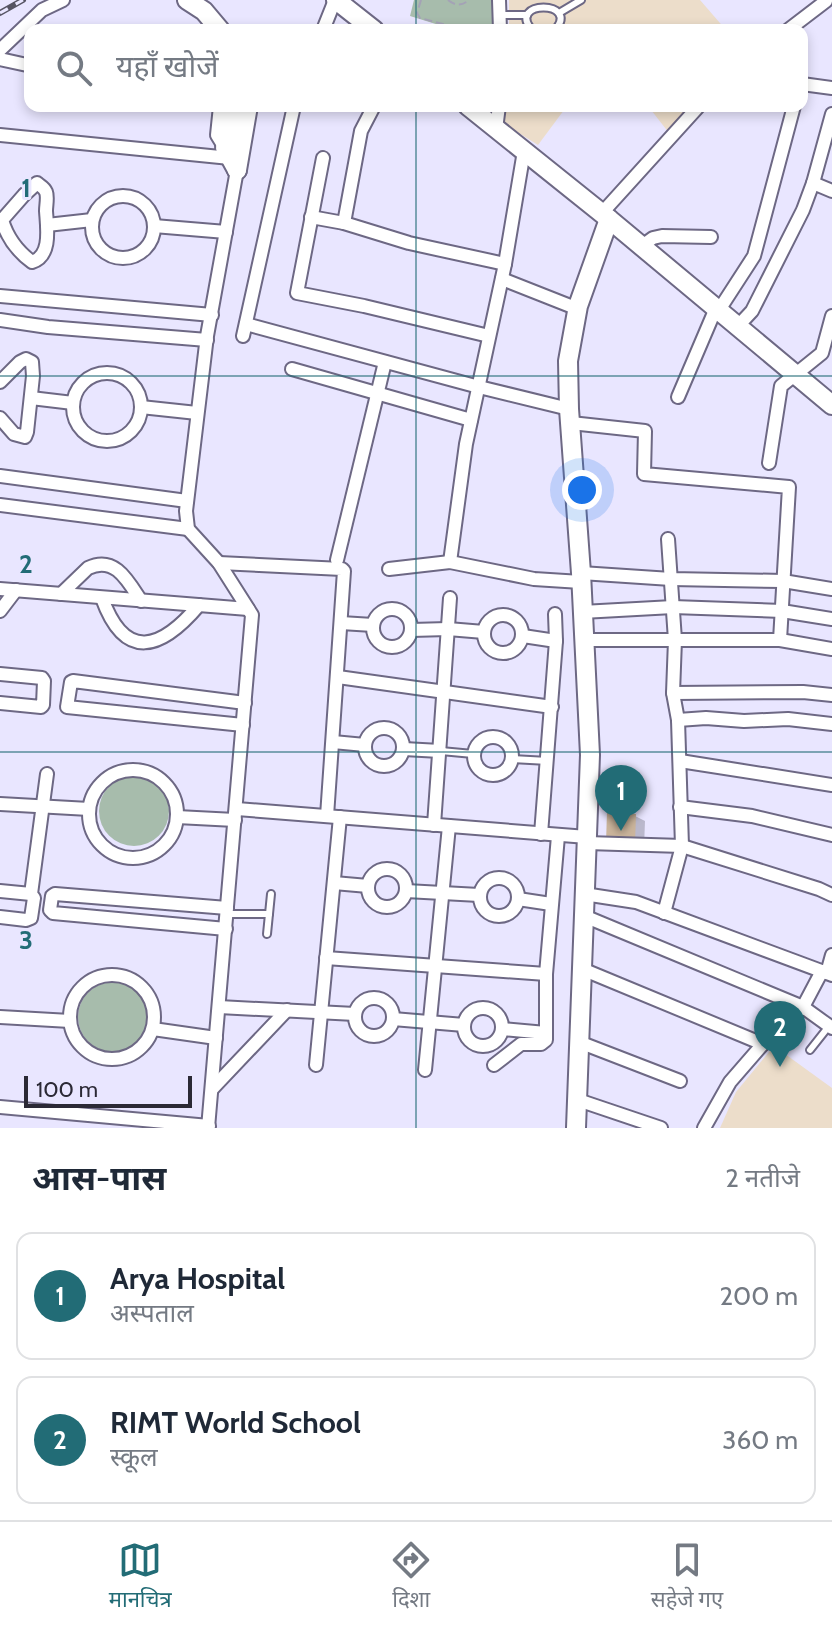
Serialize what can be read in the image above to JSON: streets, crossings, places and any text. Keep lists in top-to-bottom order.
{
  "scale_bar": "100 m",
  "page": {
    "search": "यहाँ खोजें",
    "pins": ["1", "2"],
    "scale": "100 m",
    "heading": ["आस-पास", "2 नतीजे"],
    "list": [
      {
        "mark": "1",
        "name": "Arya Hospital",
        "note": "अस्पताल",
        "value": "200 m"
      },
      {
        "mark": "2",
        "name": "RIMT World School",
        "note": "स्कूल",
        "value": "360 m"
      }
    ],
    "nav": ["मानचित्र", "दिशा", "सहेजे गए"]
  },
  "grid": {
    "rows": ["1", "2", "3"]
  }
}
